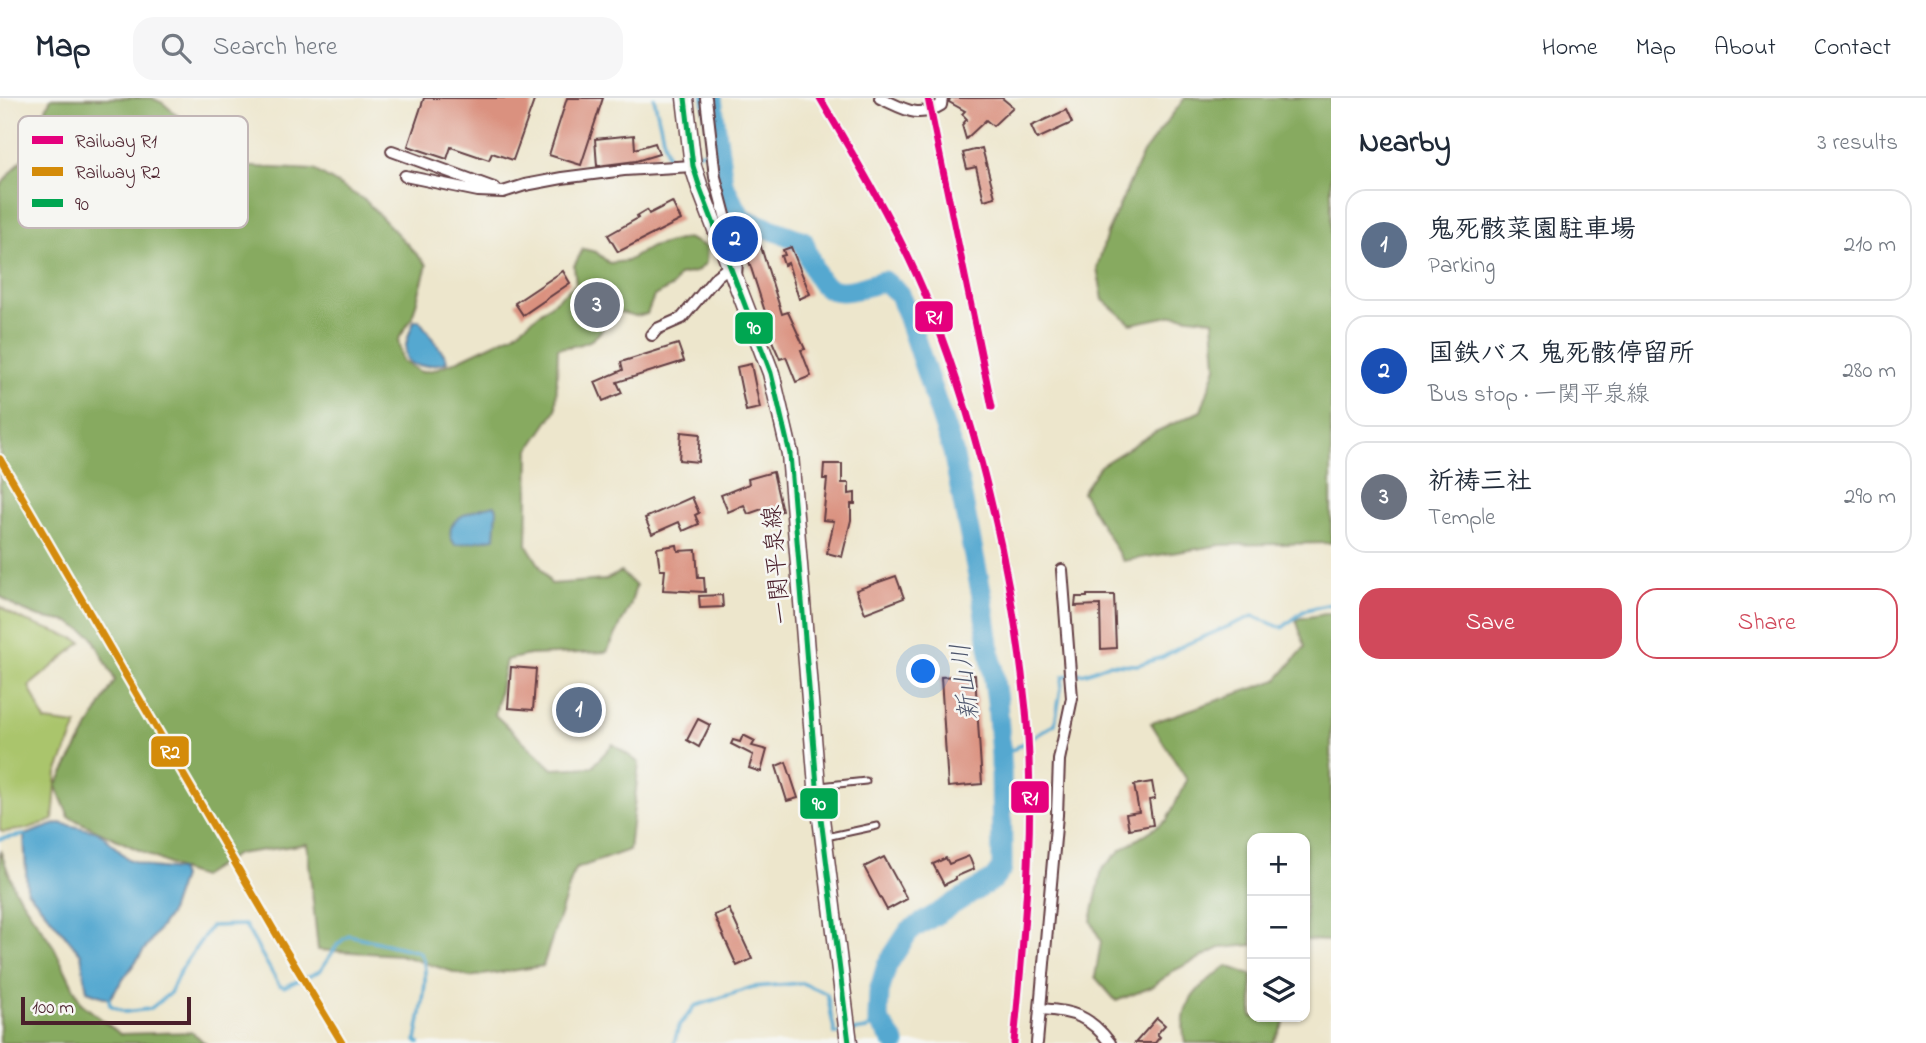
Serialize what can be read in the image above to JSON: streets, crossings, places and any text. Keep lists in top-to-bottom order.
{
  "streets": {
    "main road": ["一関平泉線"]
  },
  "water": ["新山川"],
  "lines": ["rail line R1", "transit line 90", "rail line R2"],
  "legend": ["Railway R1", "Railway R2", "90"],
  "scale_bar": "100 m",
  "page": {
    "header": "Map",
    "search": "Search here",
    "nav": [
      "Home",
      "Map",
      "About",
      "Contact"
    ],
    "heading": ["Nearby", "3 results"],
    "list": [
      {
        "mark": "1",
        "name": "鬼死骸菜園駐車場",
        "note": "Parking",
        "value": "210 m"
      },
      {
        "mark": "2",
        "name": "国鉄バス 鬼死骸停留所",
        "note": "Bus stop · 一関平泉線",
        "value": "280 m"
      },
      {
        "mark": "3",
        "name": "祈祷三社",
        "note": "Temple",
        "value": "290 m"
      }
    ],
    "pins": ["2", "3", "1"],
    "buttons": ["Save", "Share"],
    "map_buttons": ["+", "−"],
    "scale": "100 m"
  }
}
